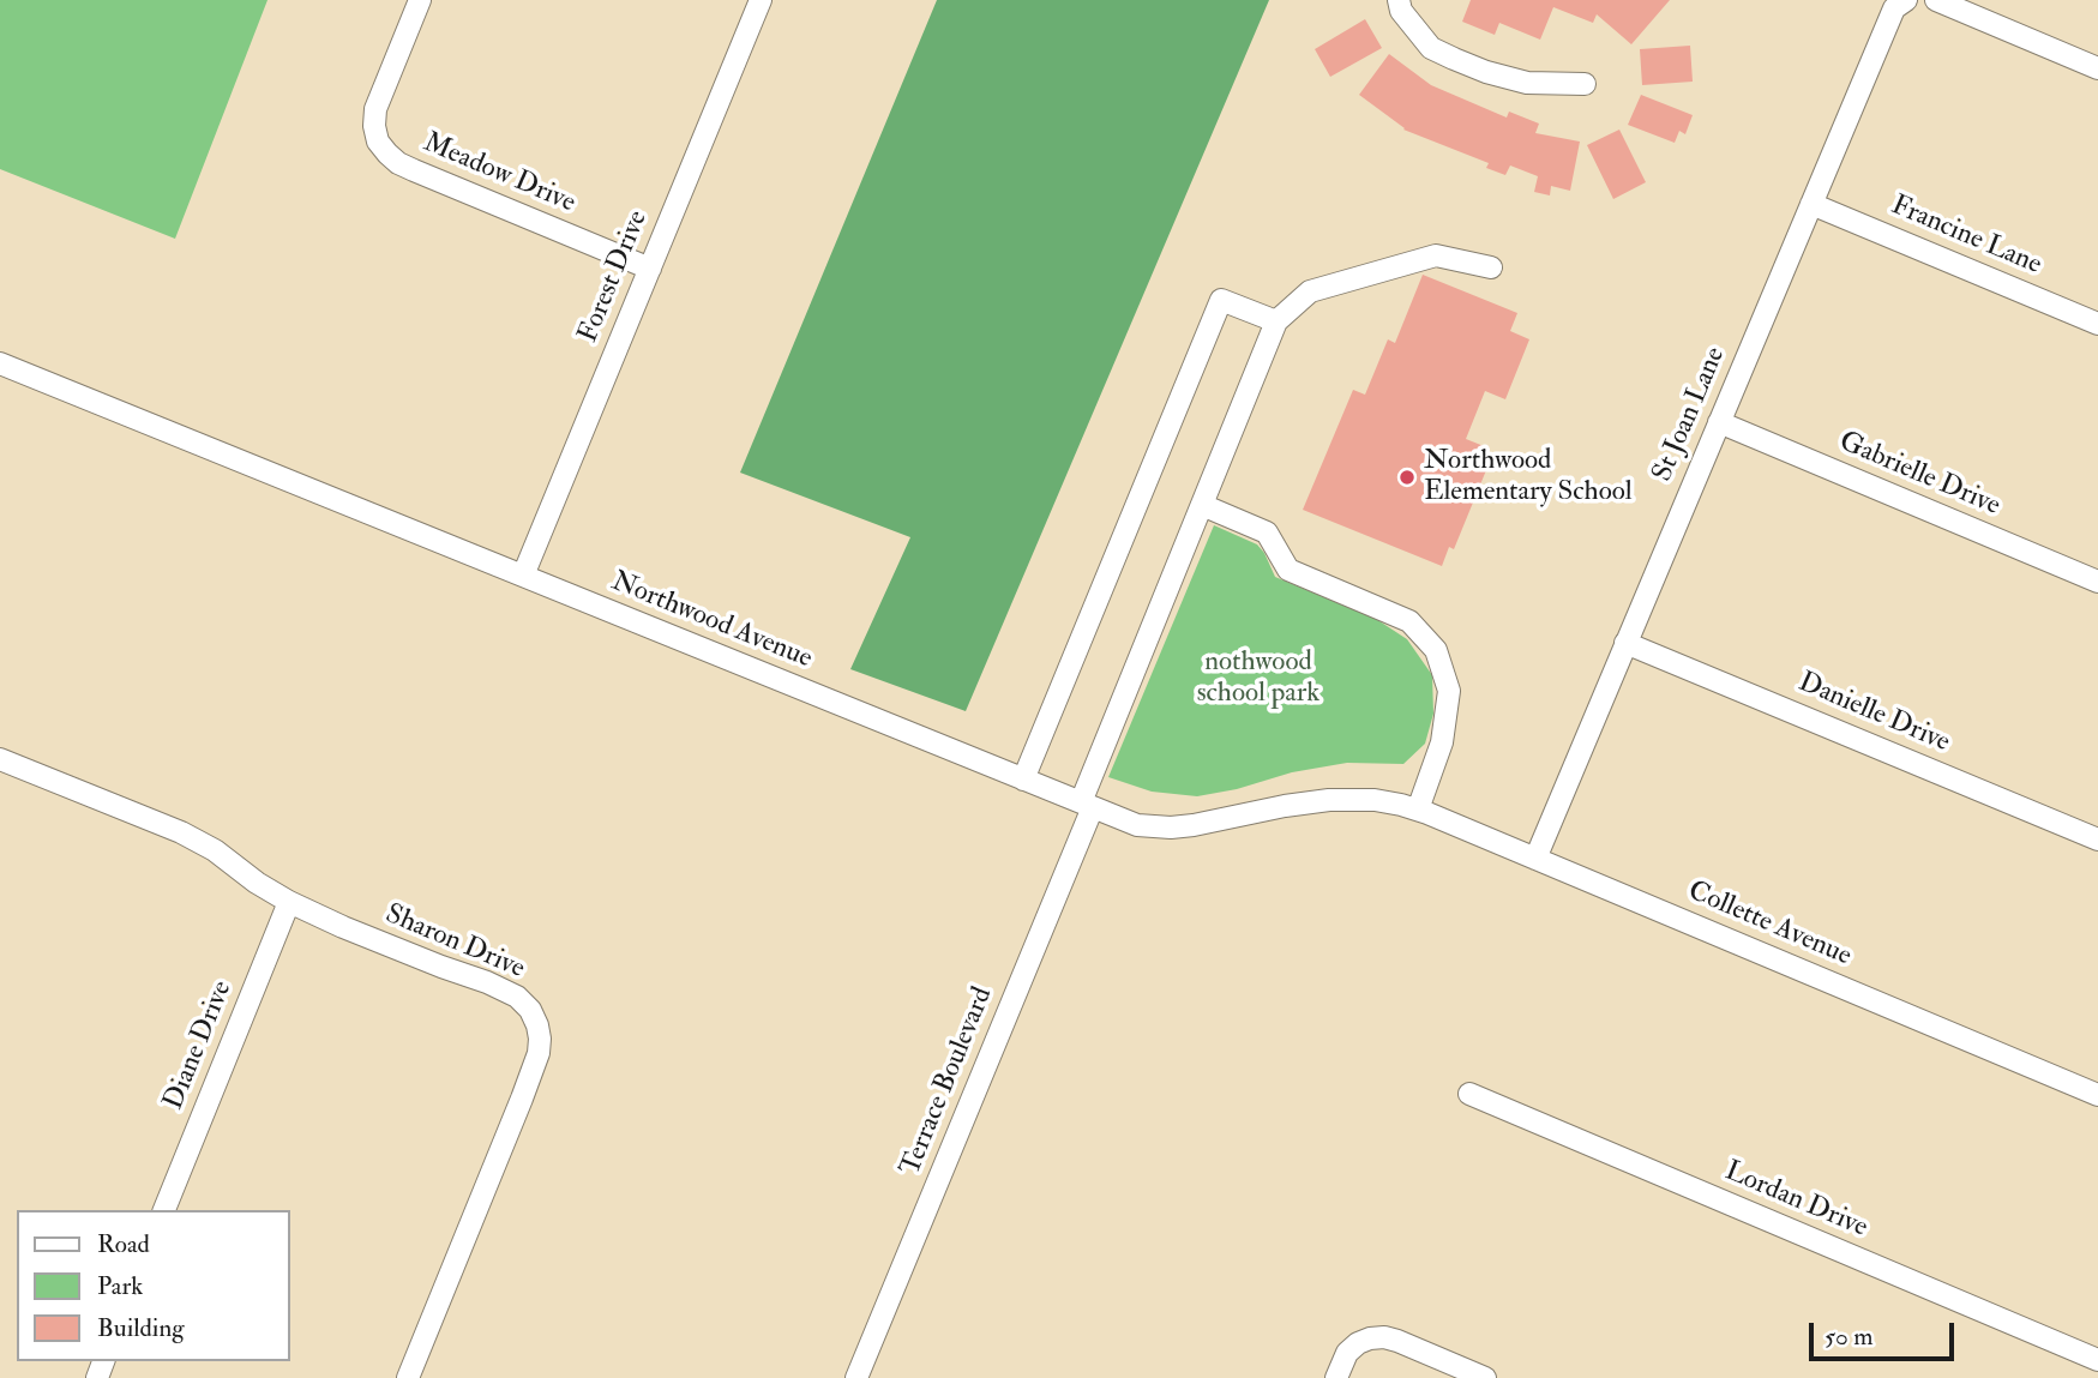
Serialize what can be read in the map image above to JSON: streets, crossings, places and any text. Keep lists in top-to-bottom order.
{
  "streets": {
    "street": [
      "Meadow Drive",
      "Francine Lane",
      "Forest Drive",
      "St Joan Lane",
      "Gabrielle Drive",
      "Northwood Avenue",
      "Danielle Drive",
      "Collette Avenue",
      "Sharon Drive",
      "Diane Drive",
      "Terrace Boulevard",
      "Lordan Drive"
    ]
  },
  "crossings": [
    ["Meadow Drive", "Forest Drive"],
    ["Francine Lane", "St Joan Lane"],
    ["Forest Drive", "Northwood Avenue"],
    ["St Joan Lane", "Gabrielle Drive"],
    ["St Joan Lane", "Danielle Drive"],
    ["St Joan Lane", "Collette Avenue"],
    ["Northwood Avenue", "Collette Avenue"],
    ["Northwood Avenue", "Terrace Boulevard"],
    ["Sharon Drive", "Diane Drive"]
  ],
  "parks": ["nothwood school park"],
  "places": ["Northwood Elementary School"],
  "legend": ["Road", "Park", "Building"],
  "scale_bar": "50 m"
}
